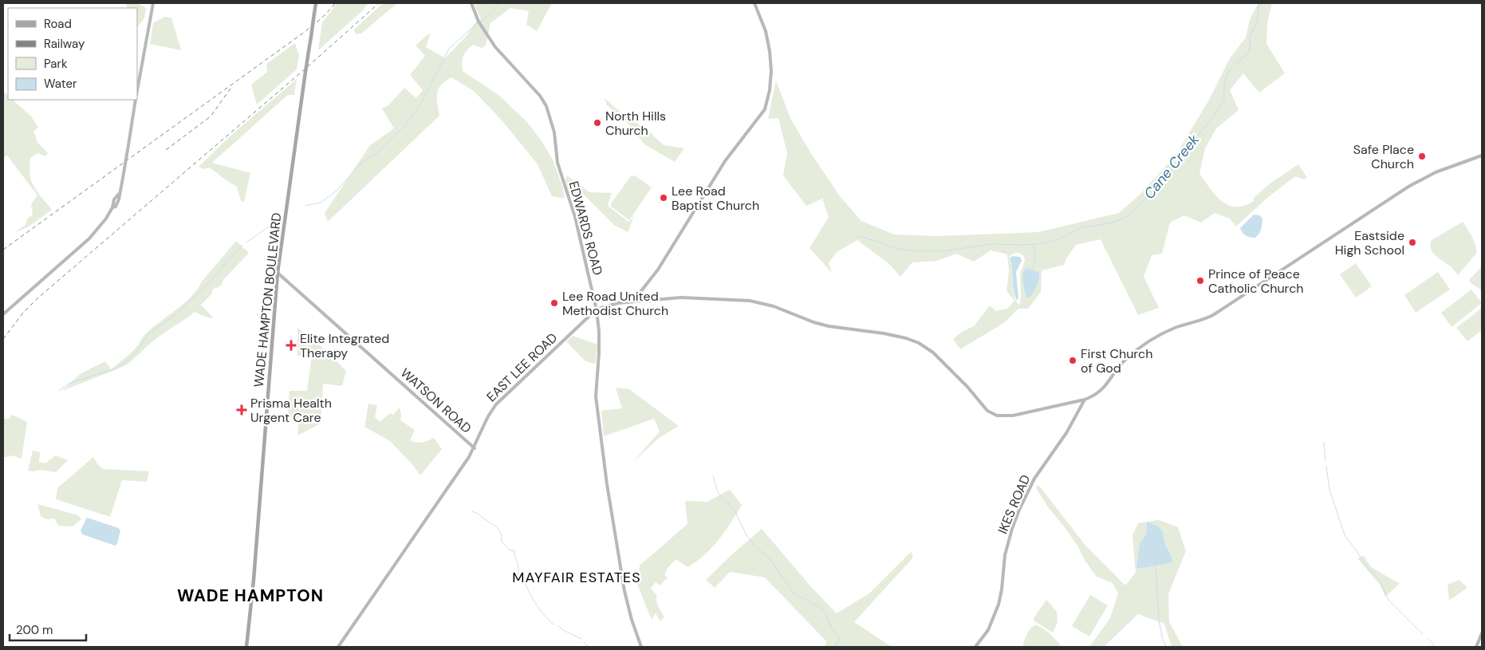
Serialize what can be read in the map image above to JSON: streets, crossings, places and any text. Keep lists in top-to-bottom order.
{
  "streets": {
    "main road": ["WADE HAMPTON BOULEVARD"],
    "street": [
      "EDWARDS ROAD",
      "EAST LEE ROAD",
      "WATSON ROAD",
      "IKES ROAD"
    ]
  },
  "crossings": [
    ["EDWARDS ROAD", "EAST LEE ROAD"],
    ["WADE HAMPTON BOULEVARD", "WATSON ROAD"],
    ["EAST LEE ROAD", "WATSON ROAD"],
    ["EAST LEE ROAD", "IKES ROAD"]
  ],
  "districts": ["MAYFAIR ESTATES", "WADE HAMPTON"],
  "water": ["Cane Creek"],
  "places": {
    "other": [
      "North Hills Church",
      "Safe Place Church",
      "Lee Road Baptist Church",
      "Eastside High School",
      "Prince of Peace Catholic Church",
      "Lee Road United Methodist Church",
      "First Church of God"
    ],
    "health": ["Elite Integrated Therapy", "Prisma Health Urgent Care"]
  },
  "legend": [
    "Road",
    "Railway",
    "Park",
    "Water"
  ],
  "scale_bar": "200 m"
}
